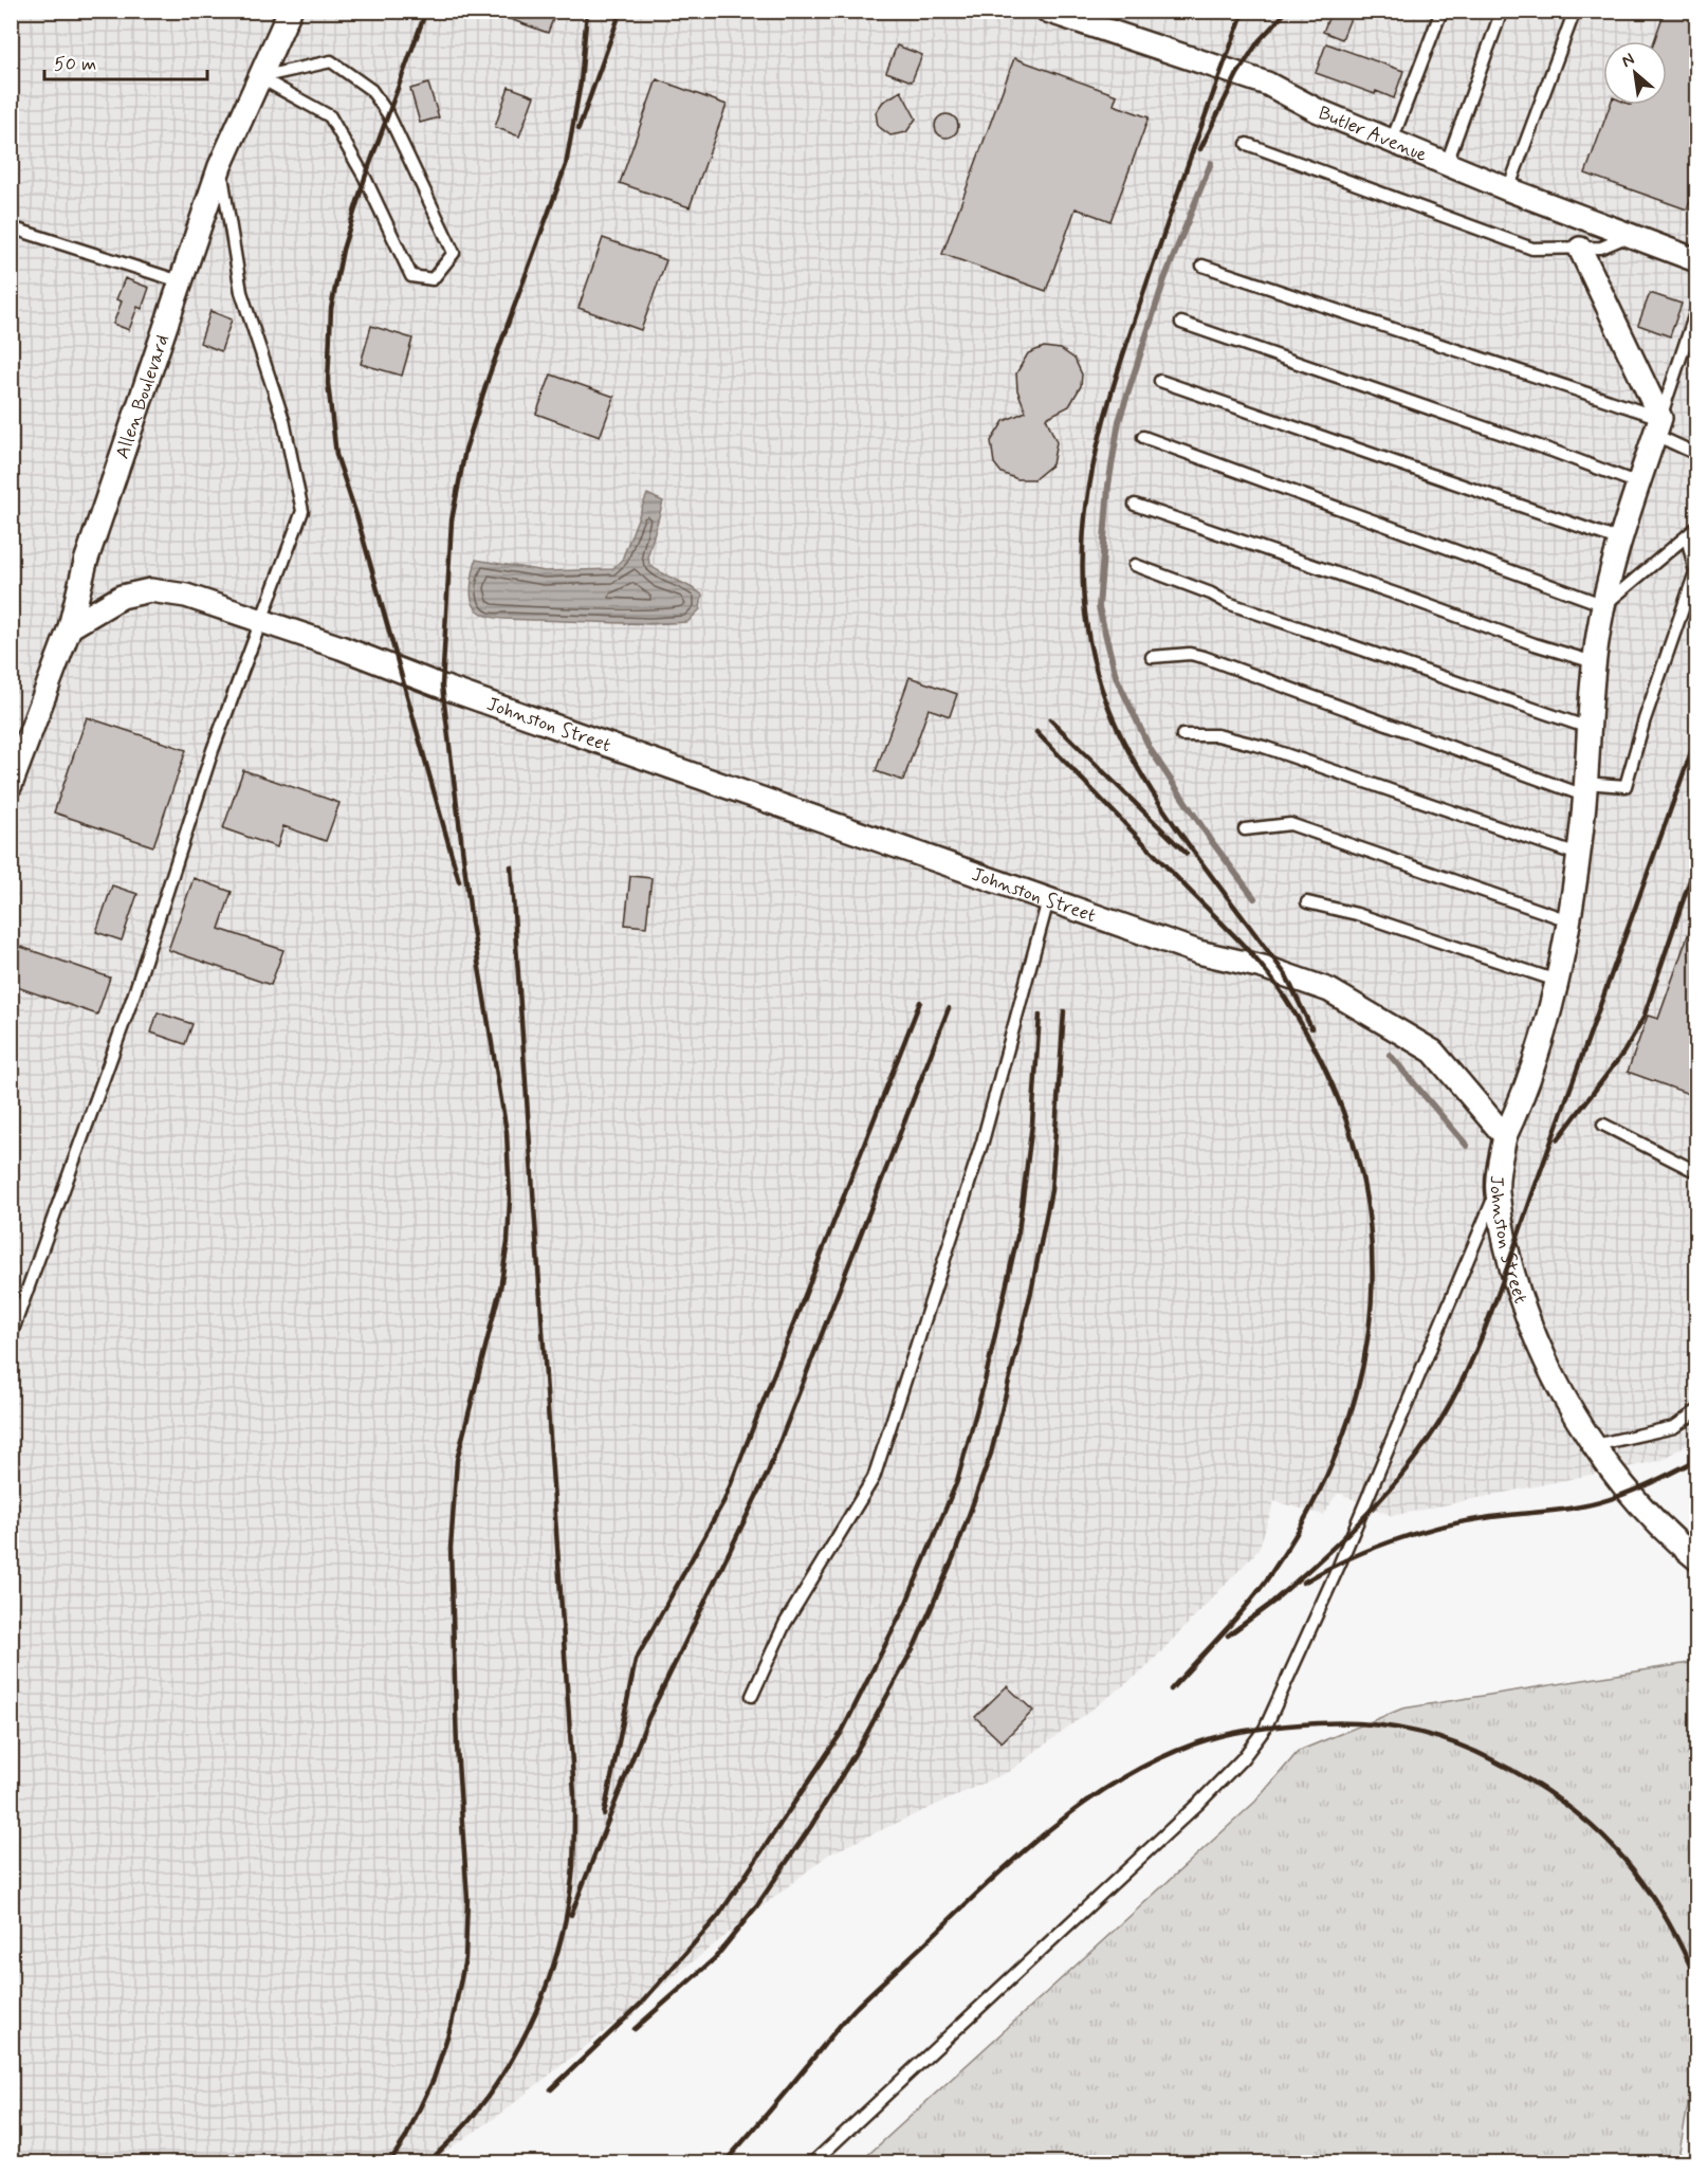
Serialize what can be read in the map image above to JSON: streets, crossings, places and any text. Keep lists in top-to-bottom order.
{
  "streets": {
    "street": ["Butler Avenue", "Allen Boulevard", "Johnston Street"]
  },
  "crossings": [
    ["Allen Boulevard", "Johnston Street"]
  ],
  "scale_bar": "50 m",
  "north": "top left"
}
